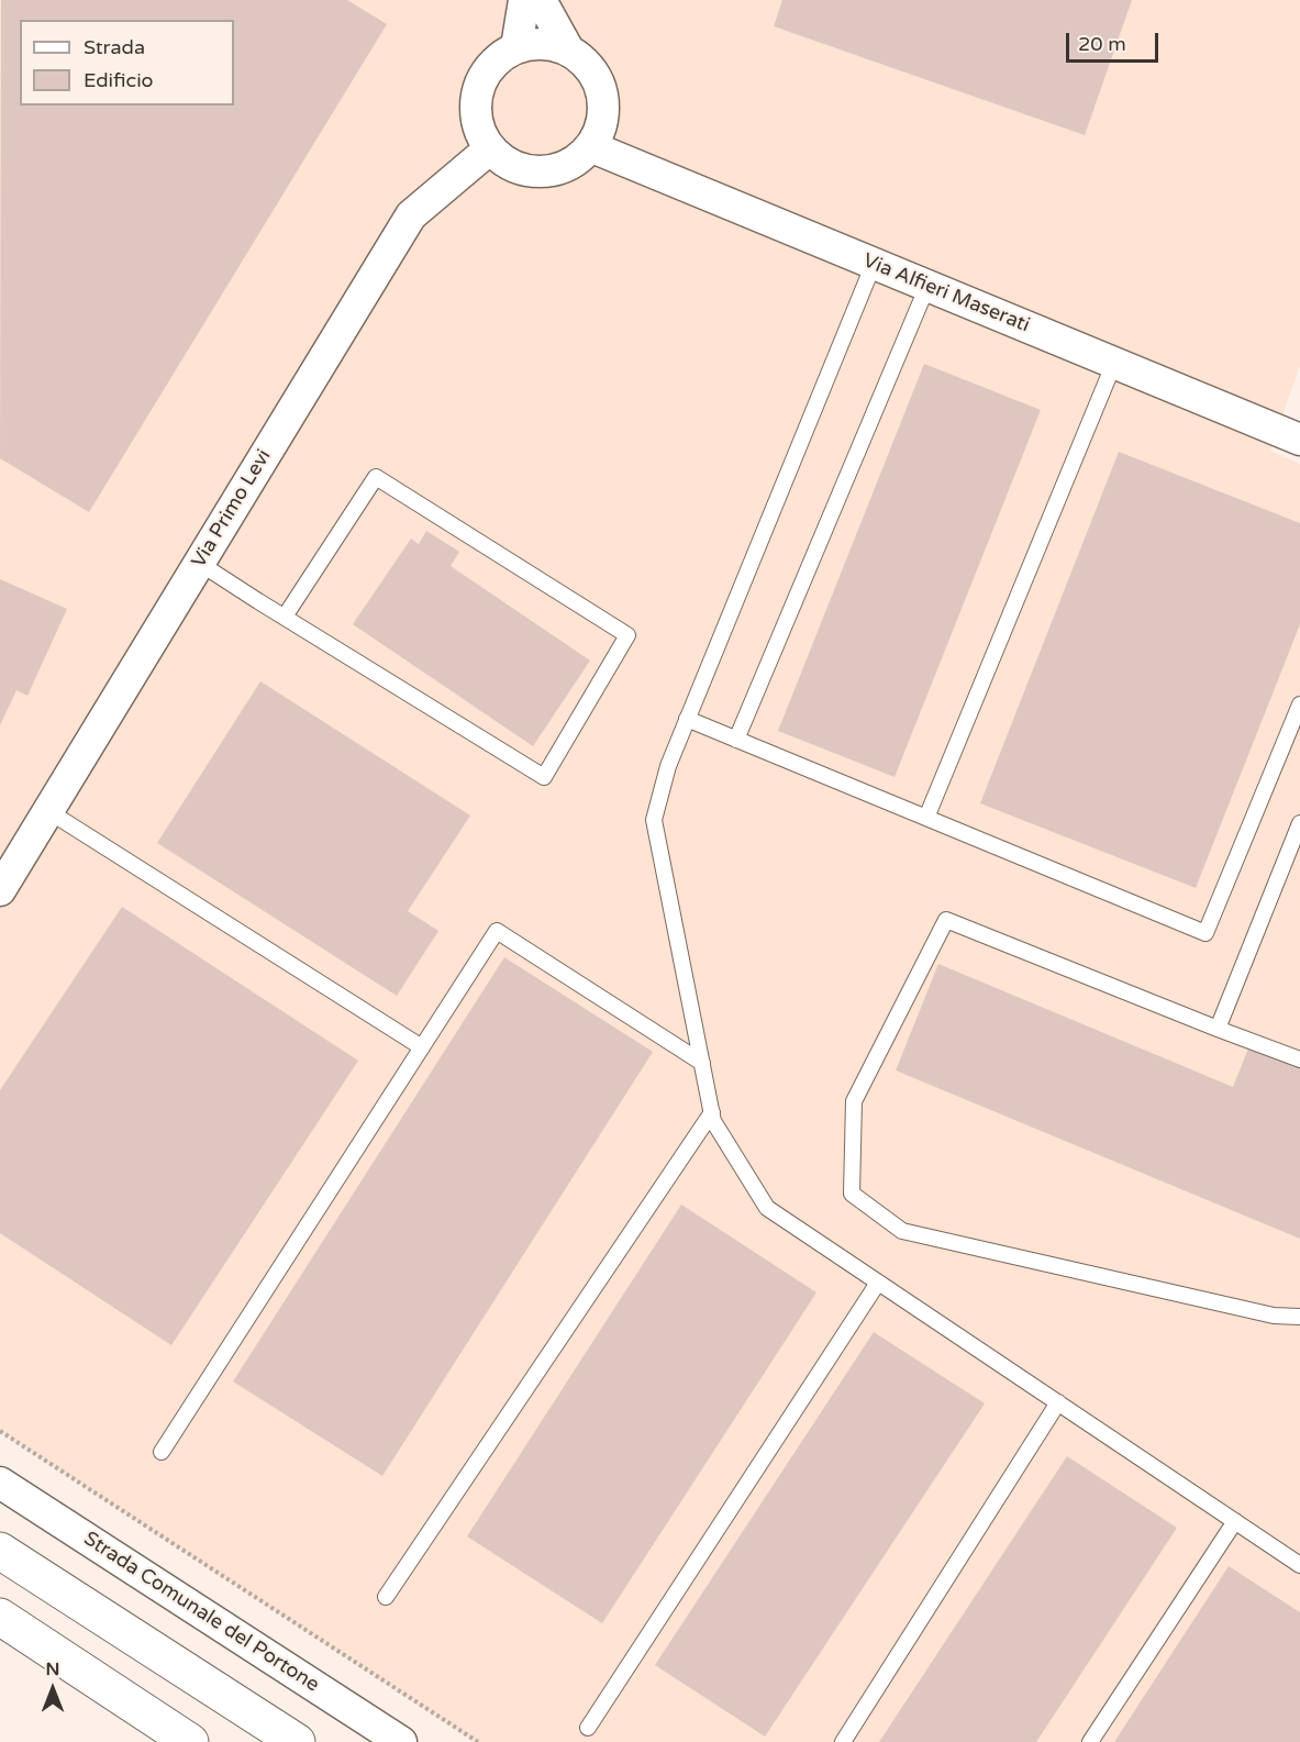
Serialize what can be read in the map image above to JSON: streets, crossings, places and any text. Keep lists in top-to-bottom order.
{
  "streets": {
    "street": ["Via Alfieri Maserati", "Via Primo Levi", "Strada Comunale del Portone"]
  },
  "crossings": [
    ["Via Alfieri Maserati", "Via Primo Levi"]
  ],
  "legend": ["Strada", "Edificio"],
  "scale_bar": "20 m",
  "north": "top"
}
